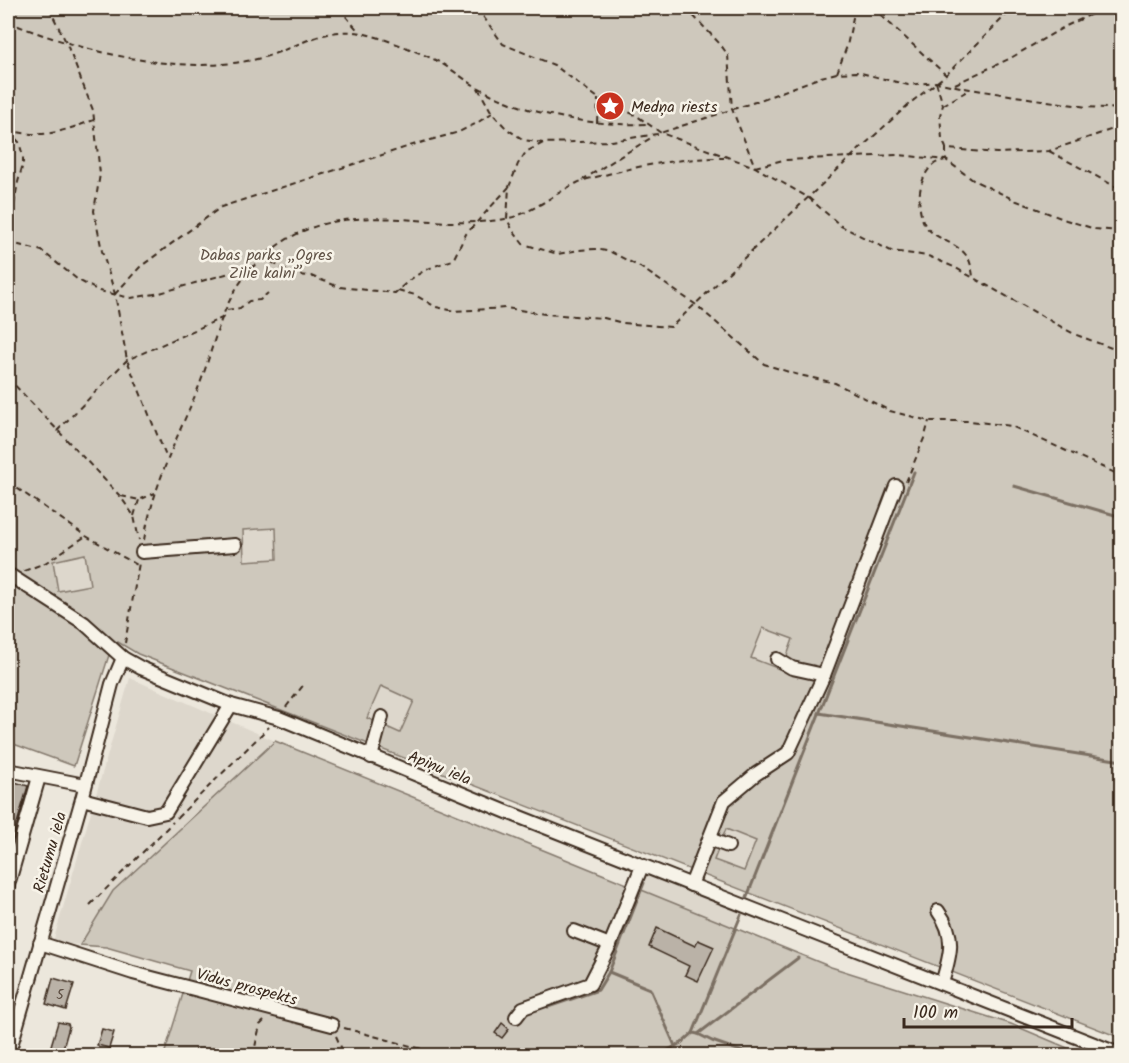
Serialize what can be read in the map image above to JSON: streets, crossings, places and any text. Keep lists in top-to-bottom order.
{
  "streets": {
    "street": ["Apiņu iela", "Rietumu iela", "Vidus prospekts"]
  },
  "crossings": [
    ["Apiņu iela", "Rietumu iela"],
    ["Rietumu iela", "Vidus prospekts"]
  ],
  "parks": ["Dabas parks „Ogres Zilie kalni”"],
  "places": {
    "place": ["Medņa riests"]
  },
  "house_numbers": ["5"],
  "scale_bar": "100 m"
}
